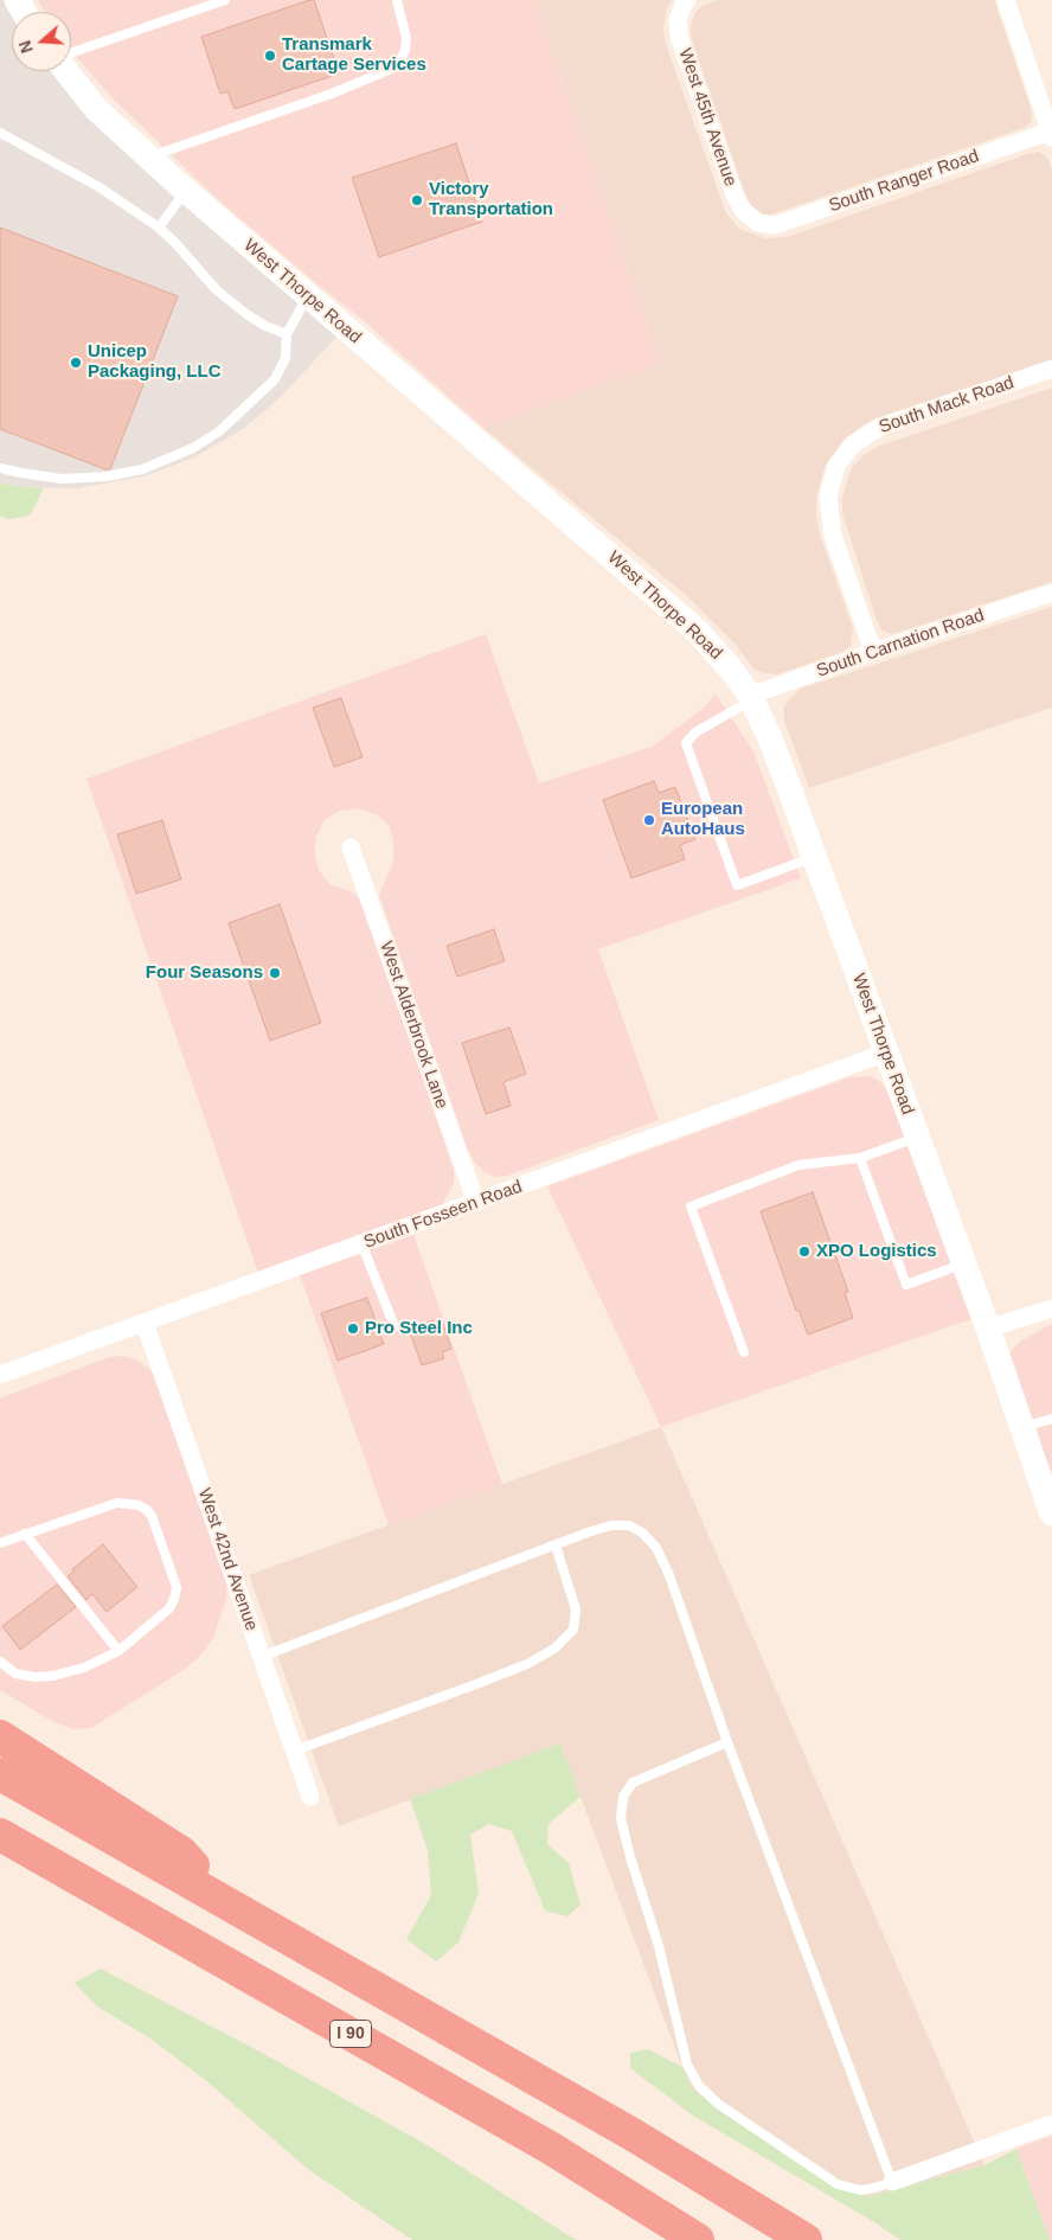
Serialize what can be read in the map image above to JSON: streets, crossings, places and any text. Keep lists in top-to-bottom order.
{
  "streets": {
    "highway": ["I 90"],
    "street": [
      "West 45th Avenue",
      "South Ranger Road",
      "West Thorpe Road",
      "South Mack Road",
      "South Carnation Road",
      "West Alderbrook Lane",
      "South Fosseen Road",
      "West 42nd Avenue"
    ]
  },
  "crossings": [
    ["West 45th Avenue", "South Ranger Road"],
    ["West Thorpe Road", "South Carnation Road"],
    ["West Thorpe Road", "South Fosseen Road"],
    ["South Mack Road", "South Carnation Road"],
    ["West Alderbrook Lane", "South Fosseen Road"],
    ["South Fosseen Road", "West 42nd Avenue"]
  ],
  "places": [
    "Transmark Cartage Services",
    "Victory Transportation",
    "Unicep Packaging, LLC",
    "European AutoHaus",
    "Four Seasons",
    "XPO Logistics",
    "Pro Steel Inc"
  ],
  "north": "left"
}
